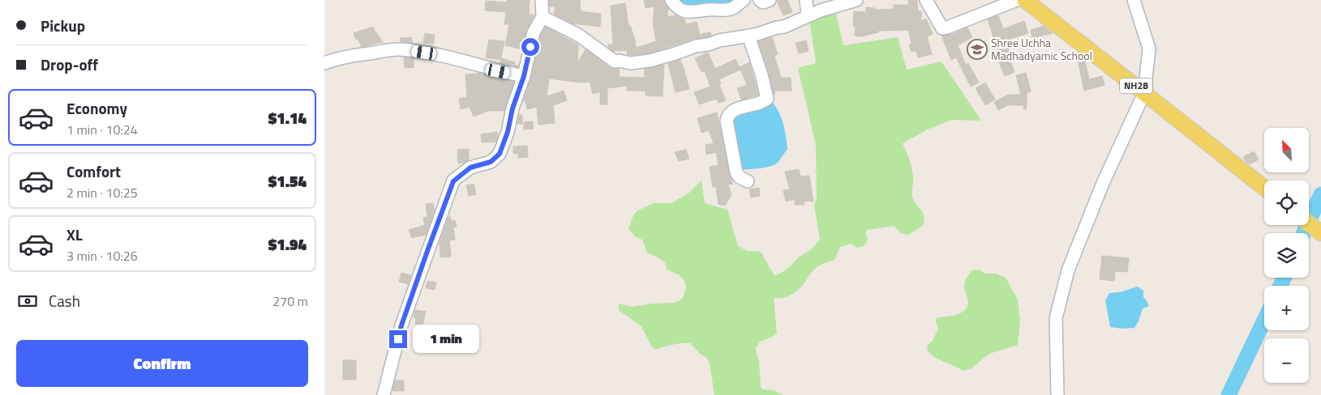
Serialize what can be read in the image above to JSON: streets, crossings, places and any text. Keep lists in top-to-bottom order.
{
  "streets": {
    "main road": ["NH28"]
  },
  "places": {
    "school or university": ["Shree Uchha Madhadyamic School"]
  },
  "north": "top left",
  "page": {
    "banner": ["Pickup", "Drop-off"],
    "list": [
      {
        "name": "Economy",
        "note": "1 min · 10:24",
        "value": "$1.14"
      },
      {
        "name": "Comfort",
        "note": "2 min · 10:25",
        "value": "$1.54"
      },
      {
        "name": "XL",
        "note": "3 min · 10:26",
        "value": "$1.94"
      }
    ],
    "map_buttons": ["+", "−"],
    "pay": ["Cash", "270 m"],
    "bubble": "1 min",
    "buttons": "Confirm"
  }
}
